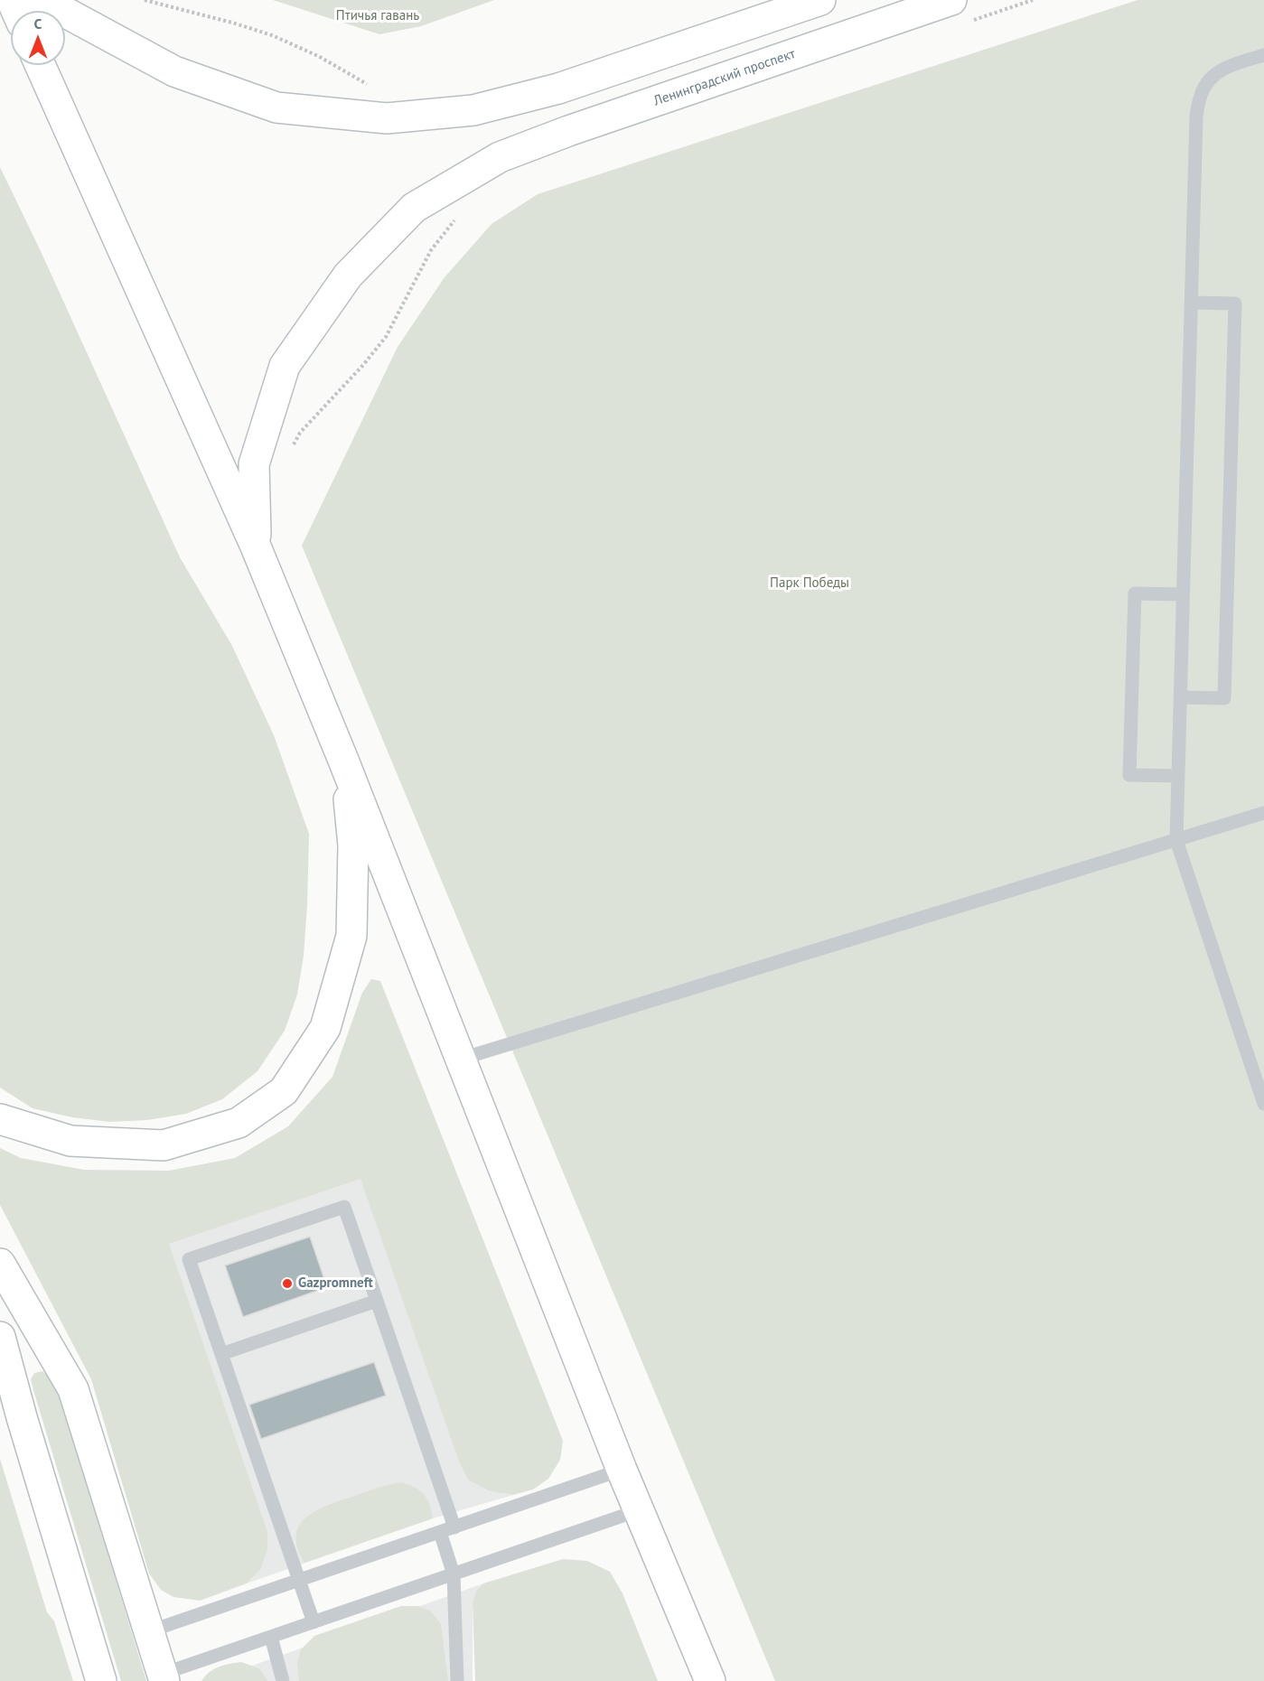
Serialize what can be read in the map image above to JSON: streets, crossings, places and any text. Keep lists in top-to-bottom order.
{
  "streets": {
    "main road": ["Ленинградский проспект"]
  },
  "parks": ["Птичья гавань", "Парк Победы"],
  "places": ["Gazpromneft"],
  "north": "top"
}
